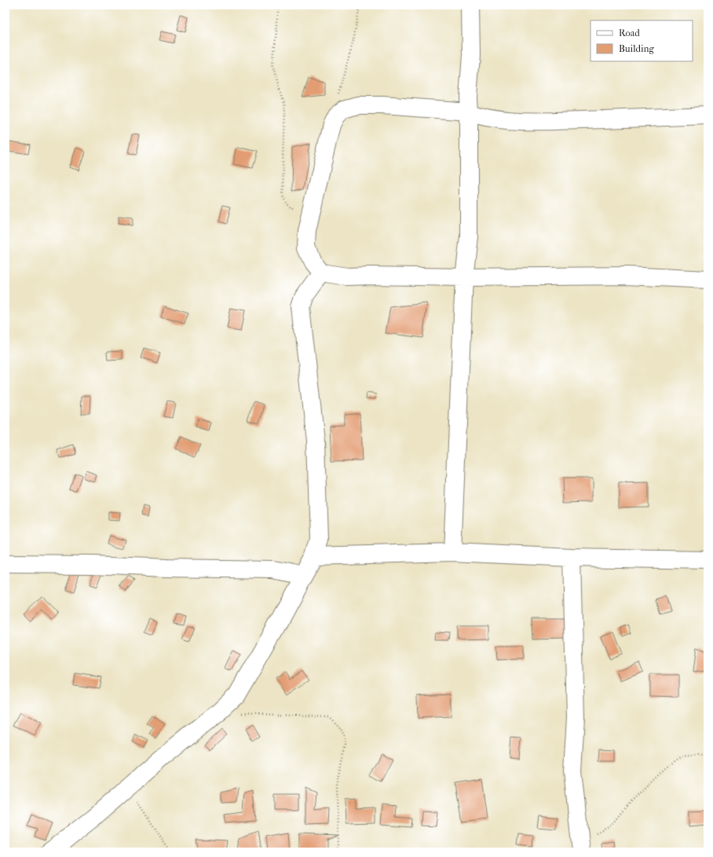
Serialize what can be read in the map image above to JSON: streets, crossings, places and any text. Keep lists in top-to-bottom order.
{
  "legend": ["Road", "Building"]
}
